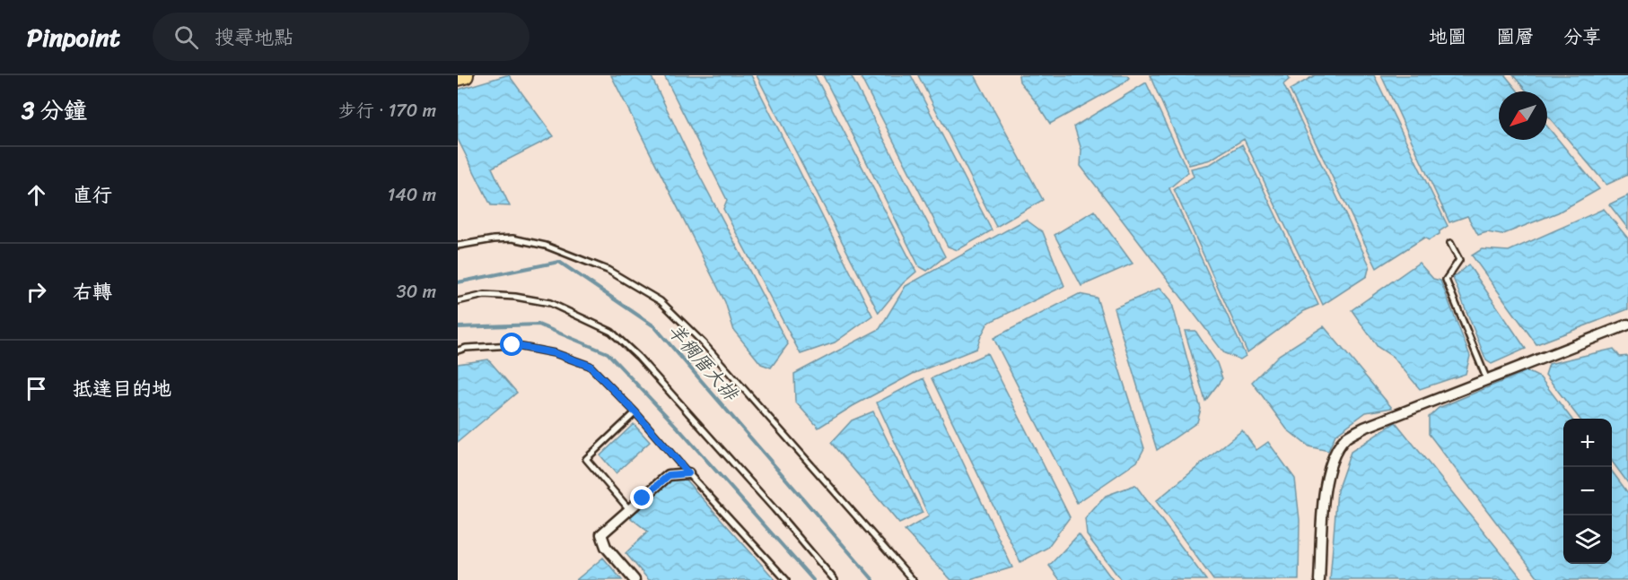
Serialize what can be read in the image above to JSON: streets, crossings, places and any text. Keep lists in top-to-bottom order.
{
  "water": ["羊稠厝大排"],
  "north": "bottom left",
  "page": {
    "header": "Pinpoint",
    "search": "搜尋地點",
    "nav": ["地圖", "圖層", "分享"],
    "heading": ["3 分鐘", "步行 · 170 m"],
    "list": [
      ["直行", "140 m"],
      ["右轉", "30 m"],
      "抵達目的地"
    ],
    "map_buttons": ["+", "−"]
  }
}
